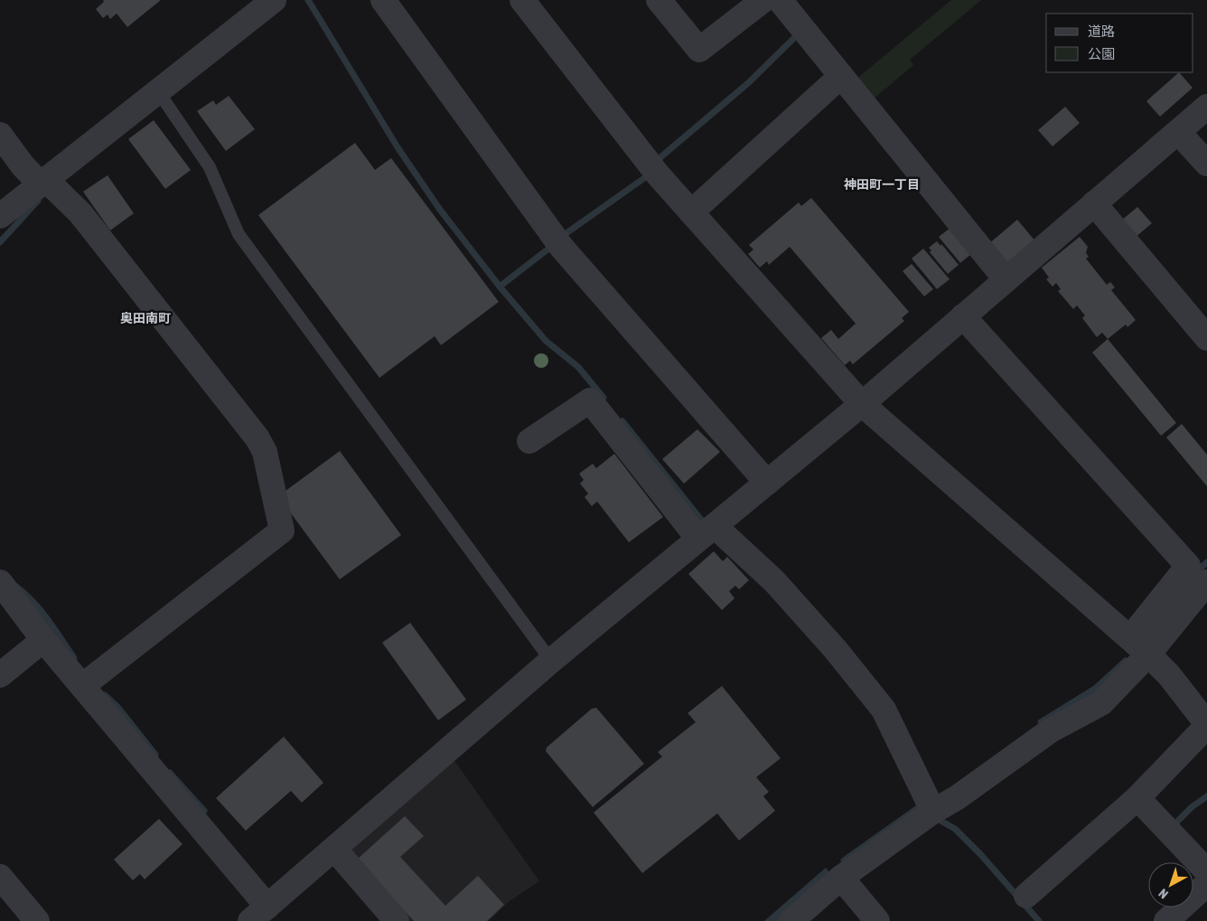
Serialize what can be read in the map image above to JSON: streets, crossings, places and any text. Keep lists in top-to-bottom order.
{
  "districts": ["神田町一丁目", "奥田南町"],
  "legend": ["道路", "公園"],
  "north": "bottom left"
}
